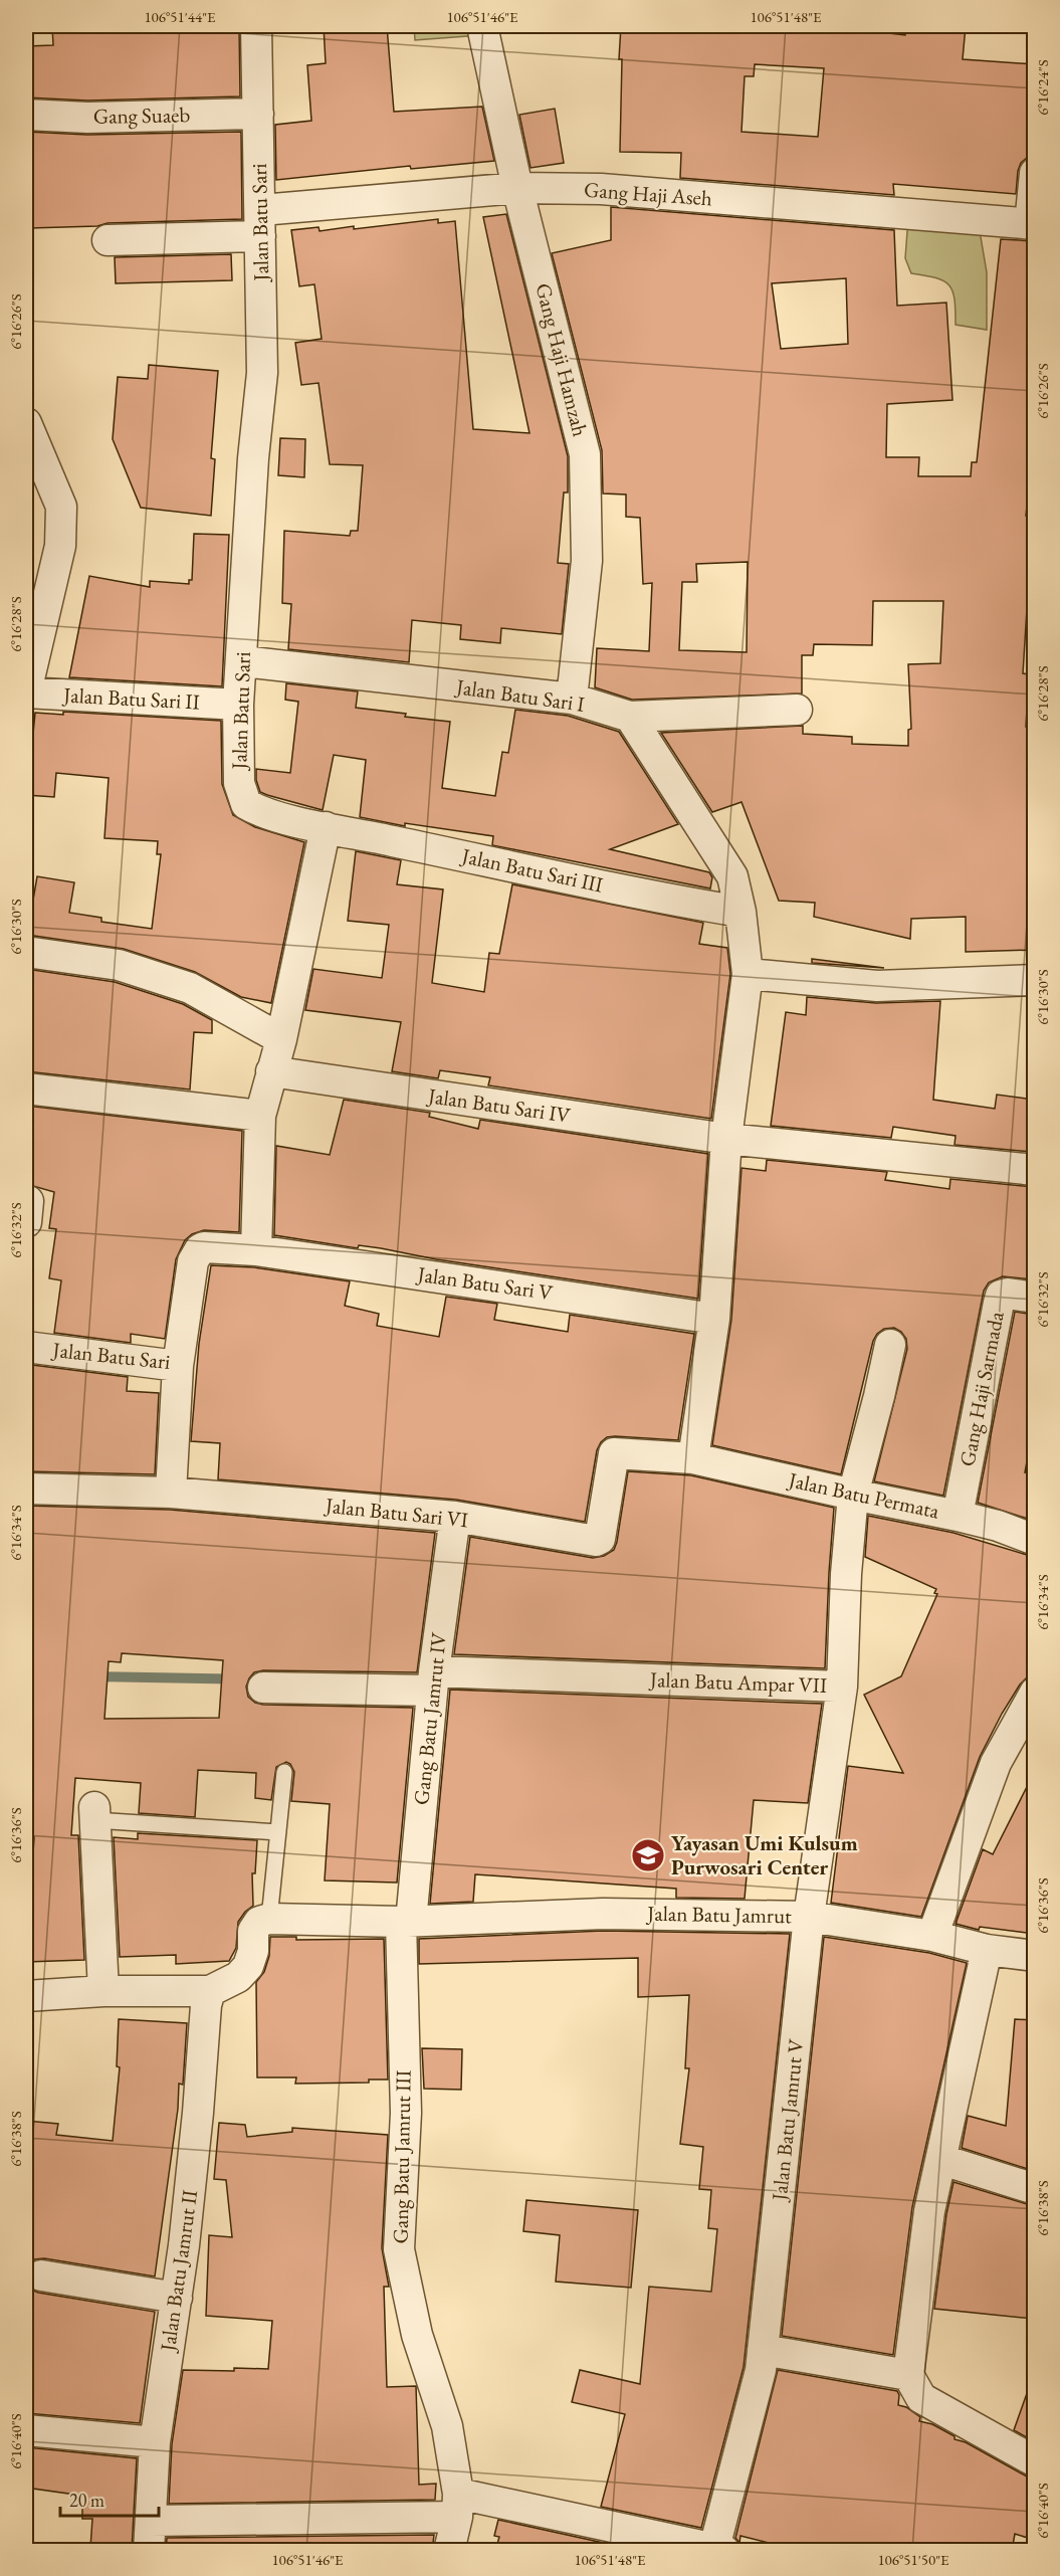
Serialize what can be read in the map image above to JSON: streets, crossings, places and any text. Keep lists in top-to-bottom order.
{
  "streets": {
    "street": [
      "Gang Suaeb",
      "Gang Haji Aseh",
      "Jalan Batu Sari",
      "Gang Haji Hamzah",
      "Jalan Batu Sari I",
      "Jalan Batu Sari II",
      "Jalan Batu Sari III",
      "Jalan Batu Sari IV",
      "Jalan Batu Sari V",
      "Gang Haji Sarmada",
      "Jalan Batu Permata",
      "Jalan Batu Sari VI",
      "Jalan Batu Ampar VII",
      "Gang Batu Jamrut IV",
      "Jalan Batu Jamrut",
      "Jalan Batu Jamrut V",
      "Gang Batu Jamrut III",
      "Jalan Batu Jamrut II"
    ]
  },
  "crossings": [
    ["Gang Suaeb", "Jalan Batu Sari"],
    ["Gang Haji Aseh", "Jalan Batu Sari"],
    ["Gang Haji Aseh", "Gang Haji Hamzah"],
    ["Jalan Batu Sari", "Jalan Batu Sari I"],
    ["Jalan Batu Sari", "Jalan Batu Sari II"],
    ["Jalan Batu Sari", "Jalan Batu Sari III"],
    ["Jalan Batu Sari", "Jalan Batu Sari V"],
    ["Gang Haji Hamzah", "Jalan Batu Sari I"],
    ["Gang Haji Sarmada", "Jalan Batu Permata"],
    ["Jalan Batu Permata", "Jalan Batu Sari VI"],
    ["Jalan Batu Permata", "Jalan Batu Ampar VII"],
    ["Jalan Batu Sari VI", "Gang Batu Jamrut IV"],
    ["Jalan Batu Ampar VII", "Gang Batu Jamrut IV"],
    ["Jalan Batu Ampar VII", "Jalan Batu Jamrut V"],
    ["Gang Batu Jamrut IV", "Jalan Batu Jamrut"],
    ["Gang Batu Jamrut IV", "Gang Batu Jamrut III"],
    ["Jalan Batu Jamrut", "Jalan Batu Jamrut V"],
    ["Jalan Batu Jamrut", "Gang Batu Jamrut III"]
  ],
  "places": {
    "school or university": ["Yayasan Umi Kulsum Purwosari Center"]
  },
  "scale_bar": "20 m",
  "coordinates": [
    "106°51'44\"E",
    "106°51'46\"E",
    "106°51'48\"E",
    "6°16'24\"S",
    "6°16'26\"S",
    "6°16'28\"S",
    "6°16'30\"S",
    "6°16'32\"S",
    "6°16'34\"S",
    "6°16'36\"S",
    "6°16'38\"S",
    "6°16'40\"S",
    "106°51'50\"E"
  ]
}
